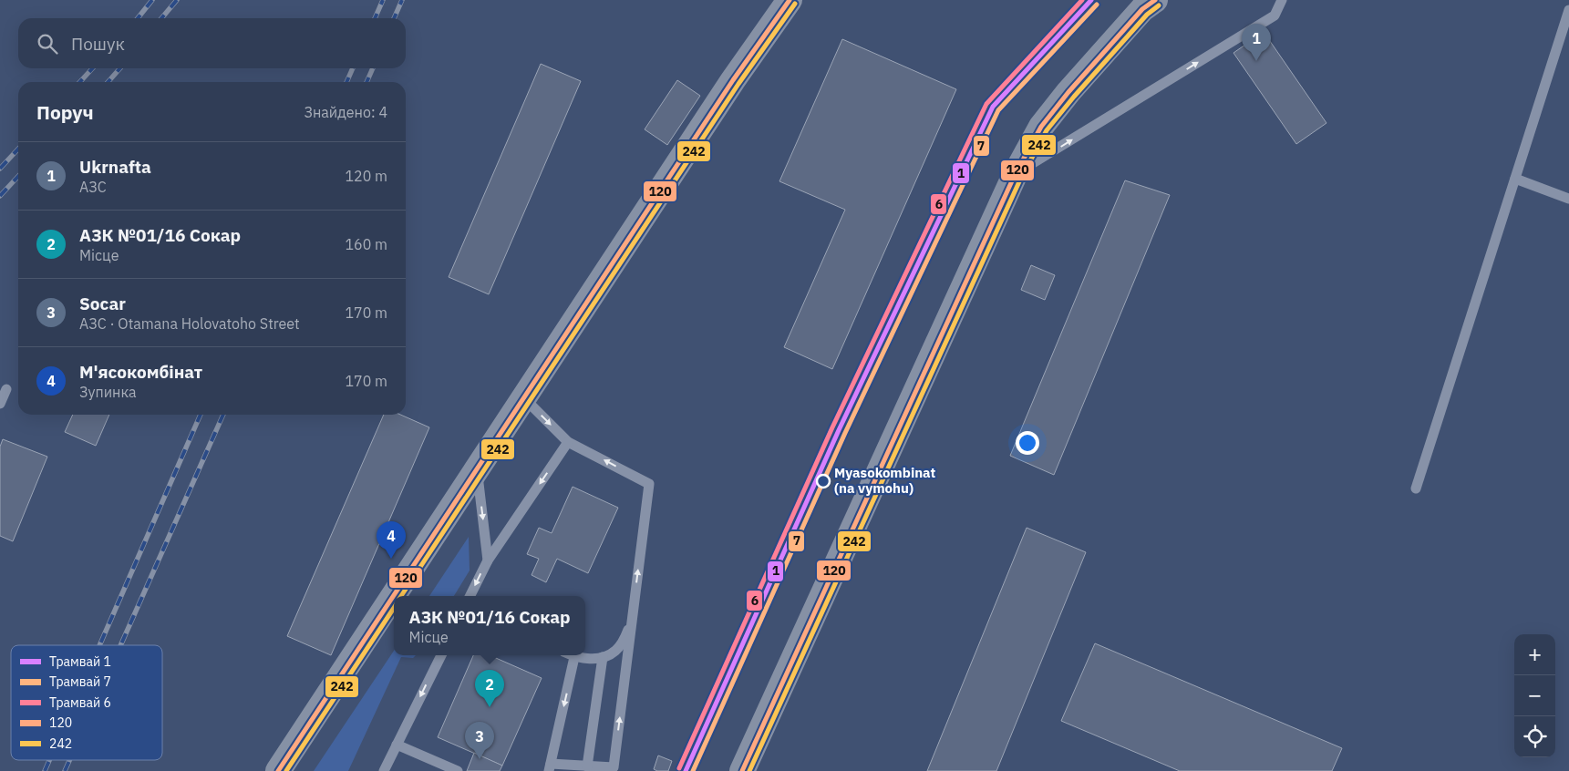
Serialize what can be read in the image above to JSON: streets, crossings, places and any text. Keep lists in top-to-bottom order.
{
  "places": ["Myasokombinat (na vymohu)"],
  "lines": [
    "tram line 1",
    "tram line 6",
    "transit line 120",
    "transit line 242",
    "tram line 7"
  ],
  "legend": [
    "Трамвай 1",
    "Трамвай 7",
    "Трамвай 6",
    "120",
    "242"
  ],
  "page": {
    "search": "Пошук",
    "pins": [
      "1",
      "4",
      "2",
      "3"
    ],
    "heading": ["Поруч", "Знайдено: 4"],
    "list": [
      {
        "mark": "1",
        "name": "Ukrnafta",
        "note": "АЗС",
        "value": "120 m"
      },
      {
        "mark": "2",
        "name": "АЗК №01/16 Сокар",
        "note": "Місце",
        "value": "160 m"
      },
      {
        "mark": "3",
        "name": "Socar",
        "note": "АЗС · Otamana Holovatoho Street",
        "value": "170 m"
      },
      {
        "mark": "4",
        "name": "М'ясокомбінат",
        "note": "Зупинка",
        "value": "170 m"
      }
    ],
    "popup": ["АЗК №01/16 Сокар", "Місце"],
    "map_buttons": ["+", "−"]
  }
}
